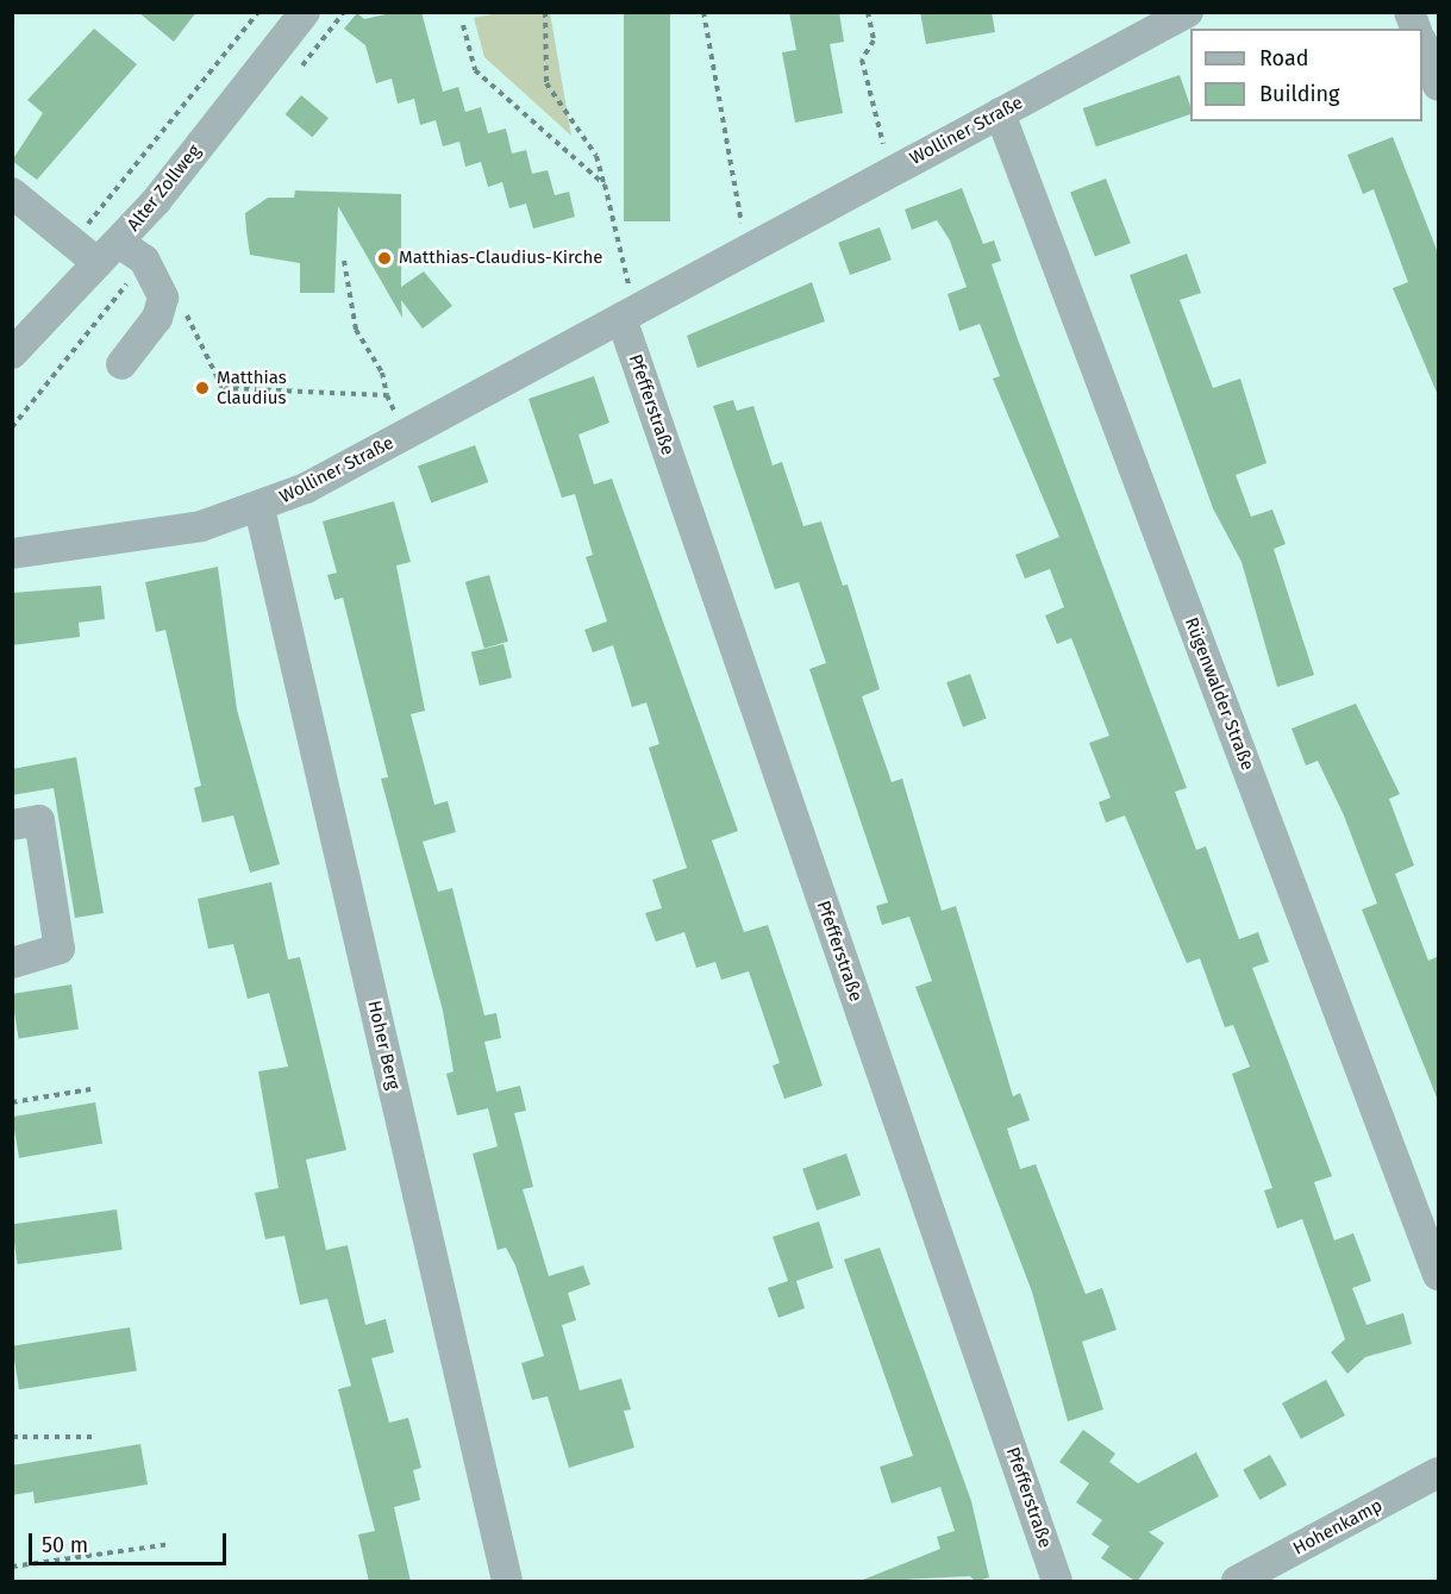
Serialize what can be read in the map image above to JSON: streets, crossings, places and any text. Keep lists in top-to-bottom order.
{
  "streets": {
    "street": [
      "Wolliner Straße",
      "Alter Zollweg",
      "Pfefferstraße",
      "Rügenwalder Straße",
      "Hoher Berg",
      "Hohenkamp"
    ]
  },
  "crossings": [
    ["Wolliner Straße", "Pfefferstraße"],
    ["Wolliner Straße", "Rügenwalder Straße"],
    ["Wolliner Straße", "Hoher Berg"]
  ],
  "places": ["Matthias-Claudius-Kirche", "Matthias Claudius"],
  "legend": ["Road", "Building"],
  "scale_bar": "50 m"
}
